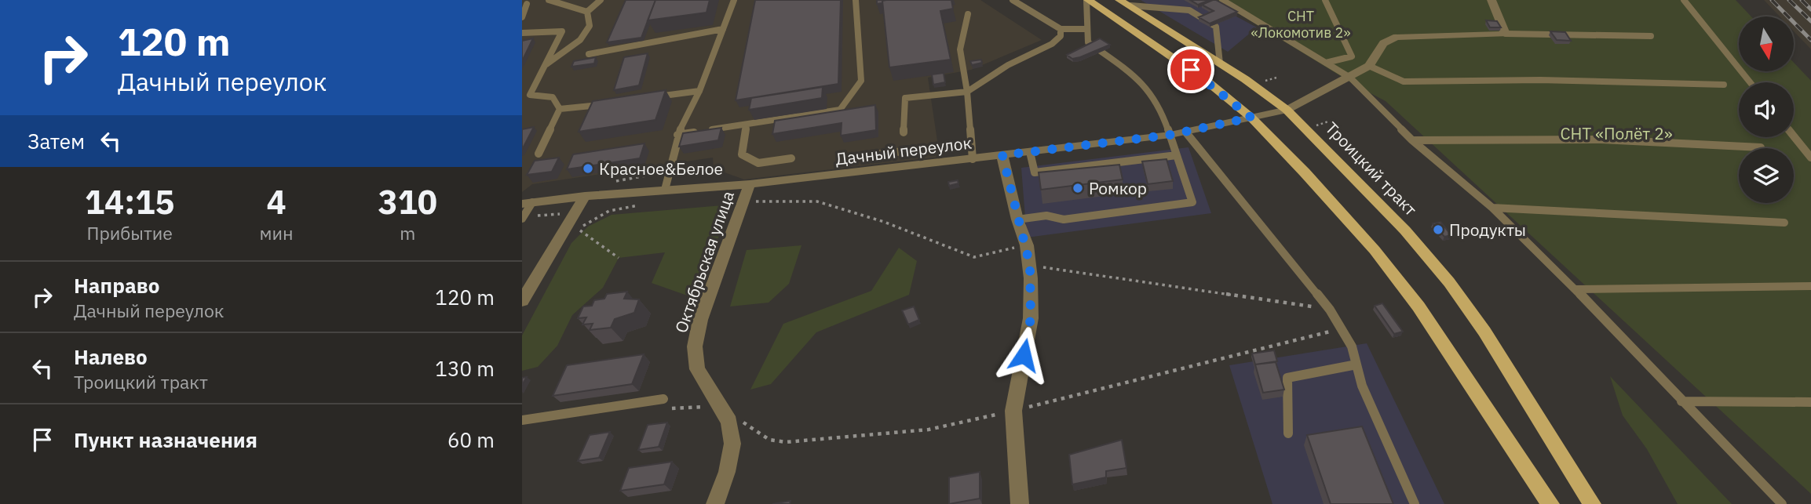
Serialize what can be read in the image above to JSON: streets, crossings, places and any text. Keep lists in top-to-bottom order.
{
  "streets": {
    "main road": ["Троицкий тракт"],
    "street": ["Дачный переулок", "Октябрьская улица"]
  },
  "crossings": [
    ["Дачный переулок", "Троицкий тракт"],
    ["Дачный переулок", "Октябрьская улица"]
  ],
  "parks": ["СНТ «Локомотив 2»", "СНТ «Полёт 2»"],
  "places": ["Красное&Белое", "Ромкор", "Продукты"],
  "north": "bottom",
  "page": {
    "turn": ["120 m", "Дачный переулок"],
    "then": "Затем",
    "eta": [
      "14:15",
      "Прибытие",
      "4",
      "мин",
      "310",
      "m"
    ],
    "list": [
      {
        "name": "Направо",
        "note": "Дачный переулок",
        "value": "120 m"
      },
      {
        "name": "Налево",
        "note": "Троицкий тракт",
        "value": "130 m"
      },
      {
        "name": "Пункт назначения",
        "value": "60 m"
      }
    ]
  }
}
